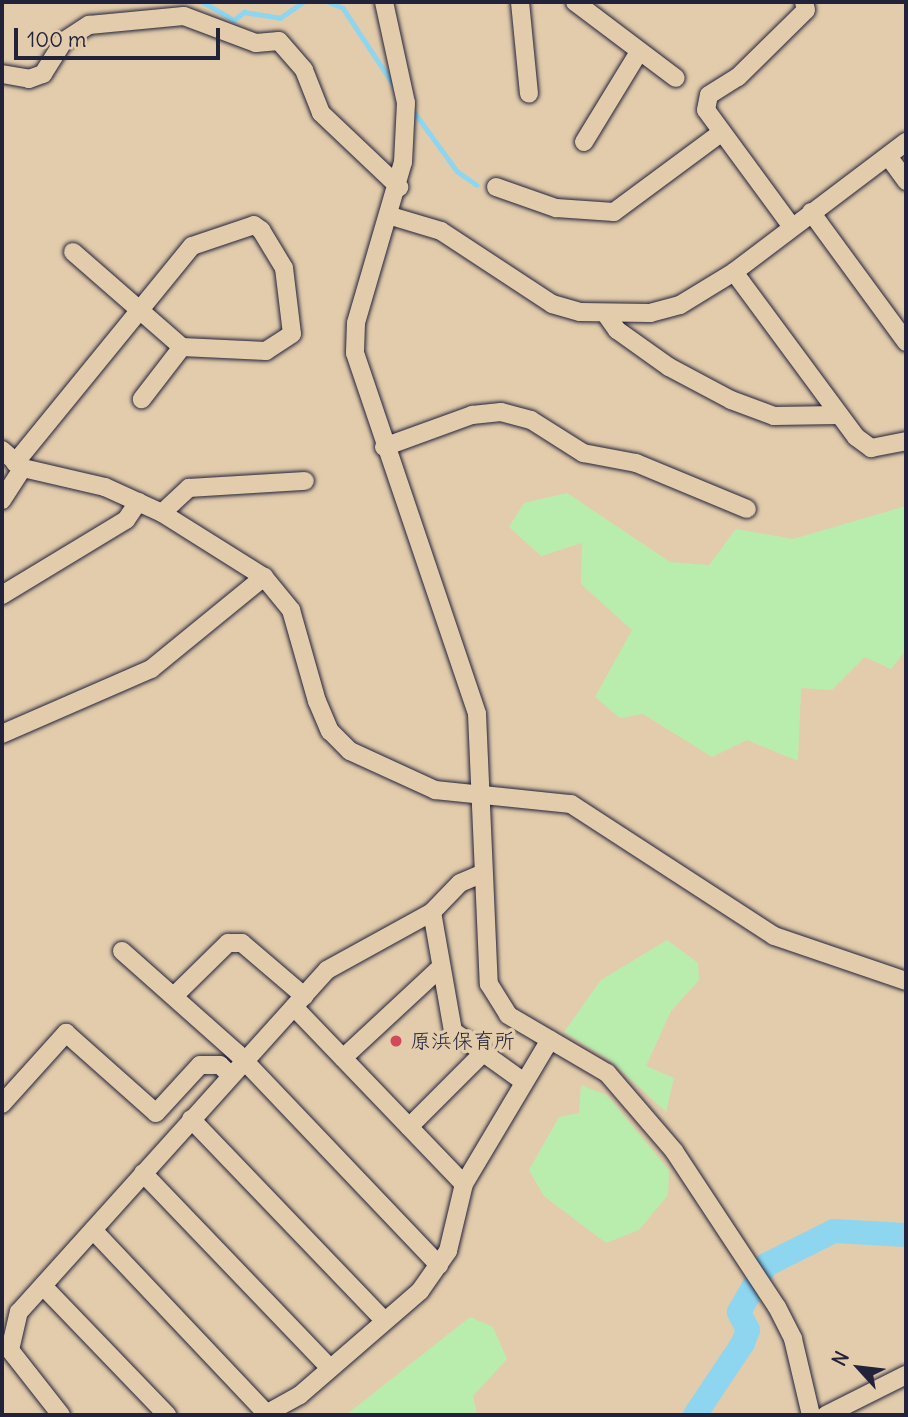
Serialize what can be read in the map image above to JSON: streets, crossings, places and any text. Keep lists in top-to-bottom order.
{
  "places": ["原浜保育所"],
  "scale_bar": "100 m",
  "north": "top left"
}
